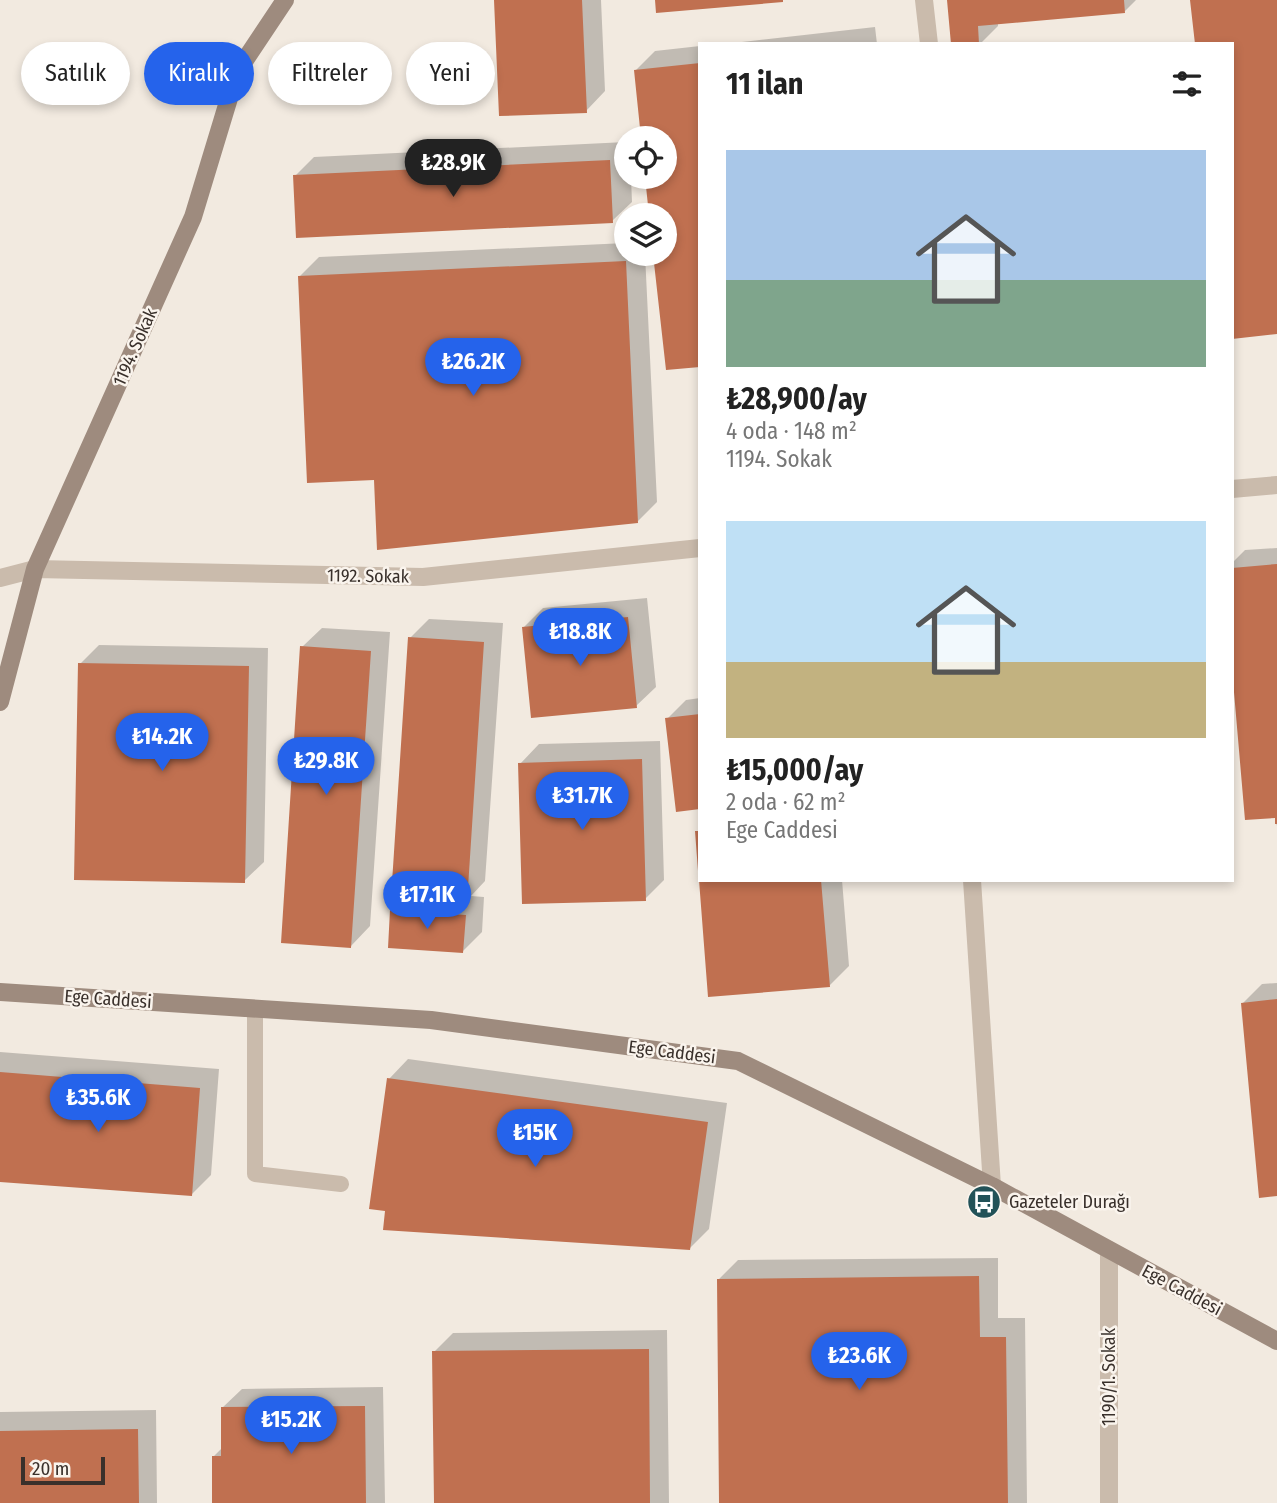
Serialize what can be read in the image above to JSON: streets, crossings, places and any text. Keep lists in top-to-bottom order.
{
  "streets": {
    "street": [
      "1194. Sokak",
      "1192. Sokak",
      "Ege Caddesi",
      "1190/1. Sokak"
    ]
  },
  "crossings": [
    ["1194. Sokak", "1192. Sokak"],
    ["Ege Caddesi", "1190/1. Sokak"]
  ],
  "places": {
    "bus stop": ["Gazeteler Durağı"]
  },
  "scale_bar": "20 m",
  "page": {
    "chip": [
      "Satılık",
      "Kiralık",
      "Filtreler",
      "Yeni"
    ],
    "heading": "11 ilan",
    "list": [
      {
        "name": "₺28,900/ay",
        "note": "4 oda · 148 m² · 1194. Sokak"
      },
      {
        "name": "₺15,000/ay",
        "note": "2 oda · 62 m² · Ege Caddesi"
      }
    ],
    "price": [
      "₺28.9K",
      "₺26.2K",
      "₺18.8K",
      "₺14.2K",
      "₺29.8K",
      "₺31.7K",
      "₺17.1K",
      "₺35.6K",
      "₺15K",
      "₺23.6K",
      "₺15.2K"
    ],
    "scale": "20 m"
  }
}
